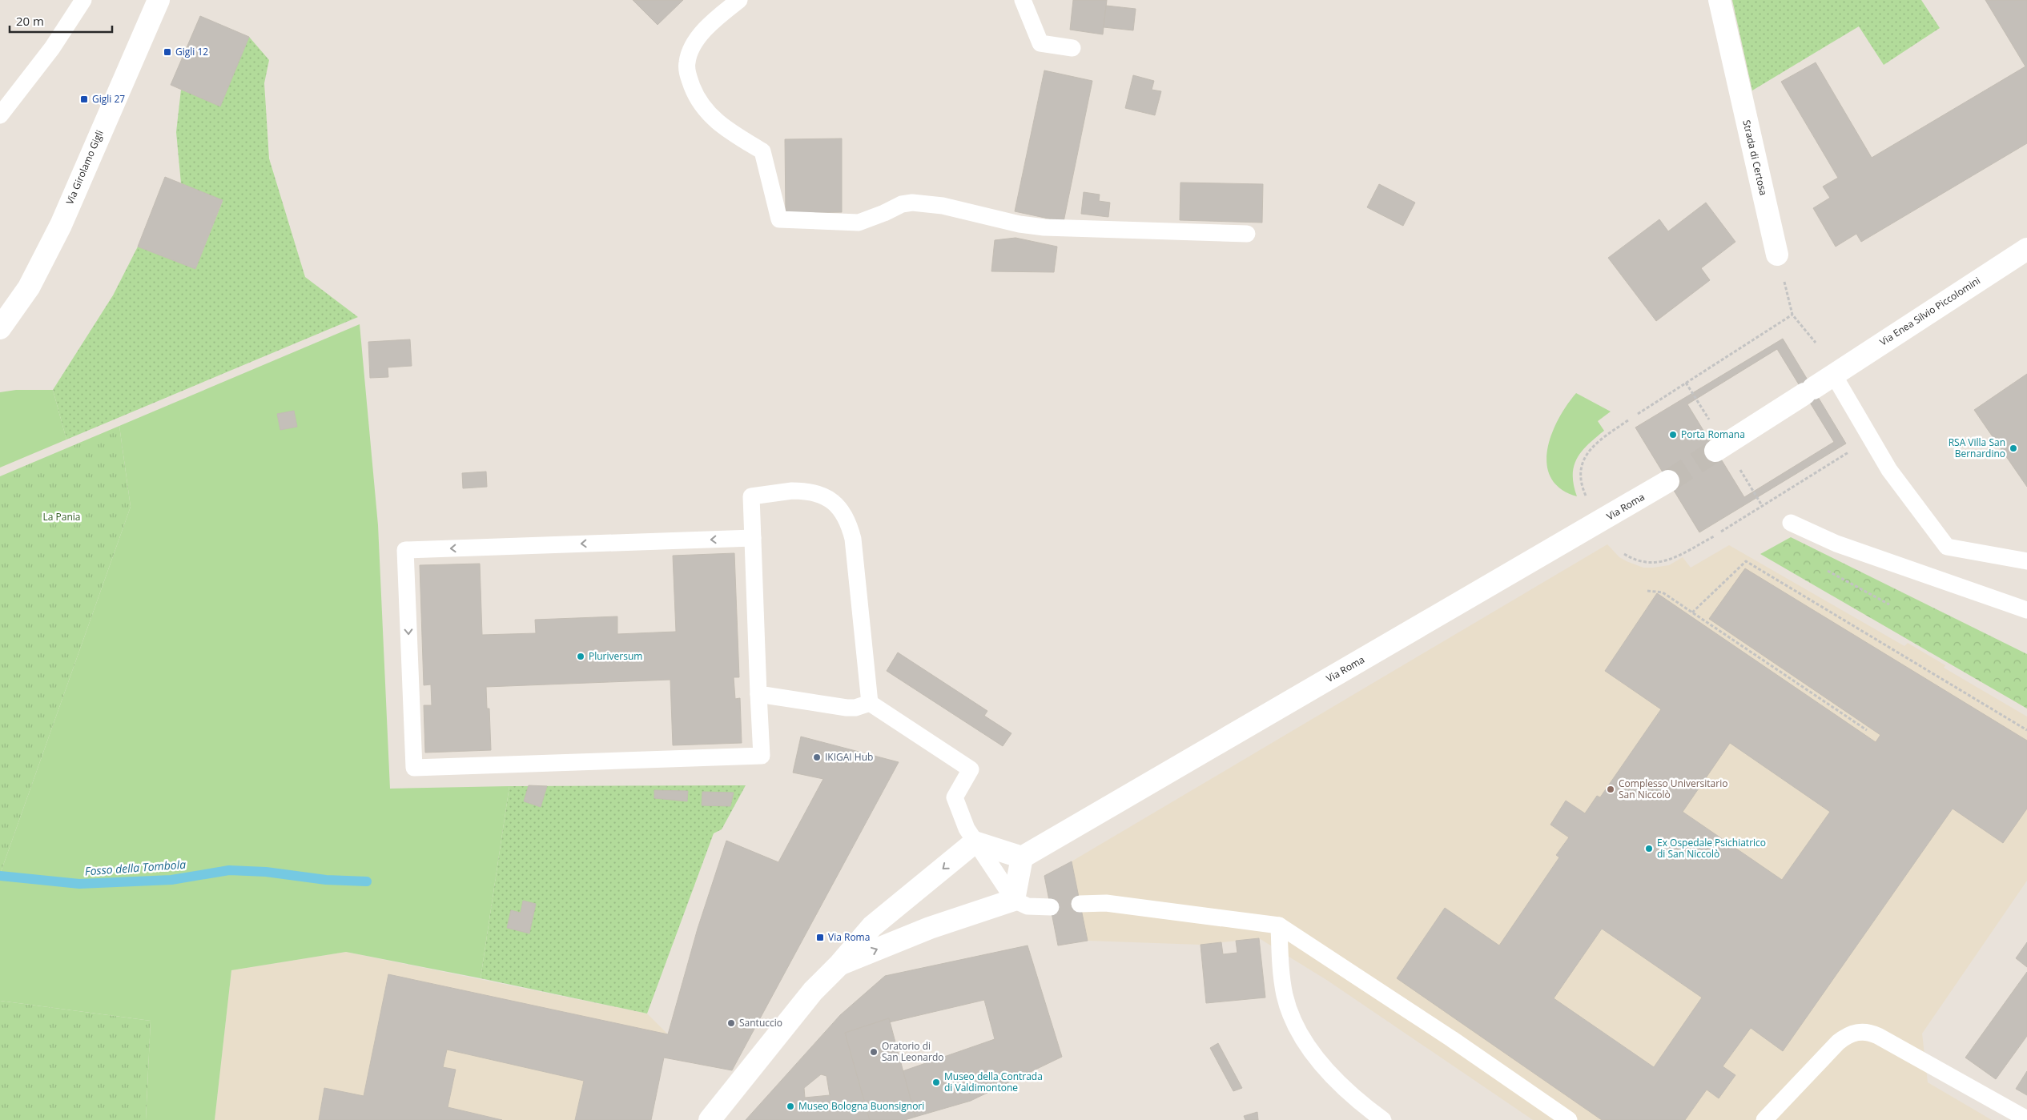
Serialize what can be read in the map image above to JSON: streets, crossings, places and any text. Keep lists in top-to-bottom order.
{
  "streets": {
    "street": [
      "Strada di Certosa",
      "Via Girolamo Gigli",
      "Via Enea Silvio Piccolomini",
      "Via Roma"
    ]
  },
  "water": ["Fosso della Tombola"],
  "parks": ["La Pania"],
  "places": {
    "transit": ["Gigli 12", "Gigli 27", "Via Roma"],
    "other": [
      "Porta Romana",
      "RSA Villa San Bernardino",
      "Pluriversum",
      "IKIGAI Hub",
      "Complesso Universitario San Niccolò",
      "Ex Ospedale Psichiatrico di San Niccolò",
      "Santuccio",
      "Oratorio di San Leonardo",
      "Museo della Contrada di Valdimontone",
      "Museo Bologna Buonsignori"
    ]
  },
  "scale_bar": "20 m"
}
